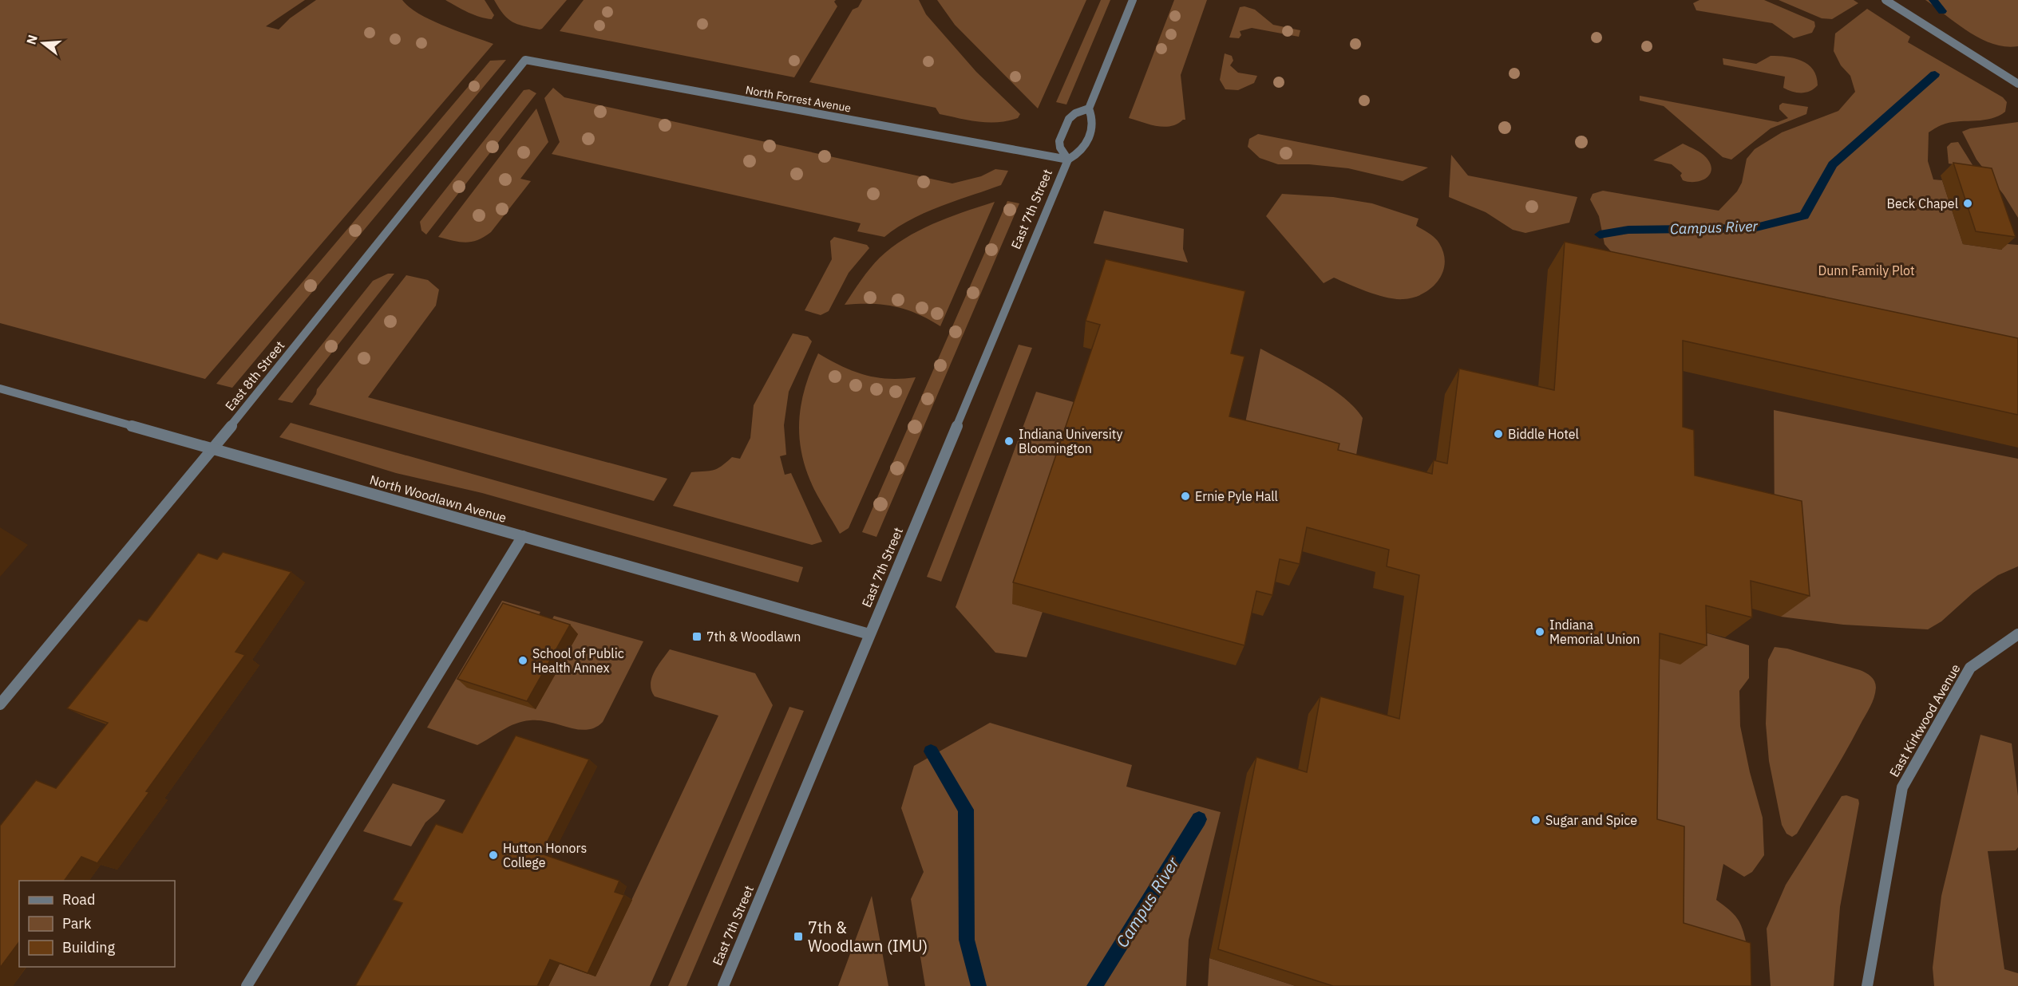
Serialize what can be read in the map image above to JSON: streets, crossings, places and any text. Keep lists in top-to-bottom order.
{
  "streets": {
    "street": [
      "North Forrest Avenue",
      "East 7th Street",
      "East 8th Street",
      "North Woodlawn Avenue",
      "East Kirkwood Avenue"
    ]
  },
  "crossings": [
    ["North Forrest Avenue", "East 7th Street"],
    ["North Forrest Avenue", "East 8th Street"],
    ["East 7th Street", "North Woodlawn Avenue"],
    ["East 8th Street", "North Woodlawn Avenue"]
  ],
  "water": ["Campus River"],
  "parks": ["Dunn Family Plot"],
  "places": {
    "other": [
      "Beck Chapel",
      "Biddle Hotel",
      "Indiana University Bloomington",
      "Ernie Pyle Hall",
      "Indiana Memorial Union",
      "School of Public Health Annex",
      "Sugar and Spice",
      "Hutton Honors College"
    ],
    "transit": ["7th & Woodlawn", "7th & Woodlawn (IMU)"]
  },
  "legend": ["Road", "Park", "Building"],
  "north": "left"
}
